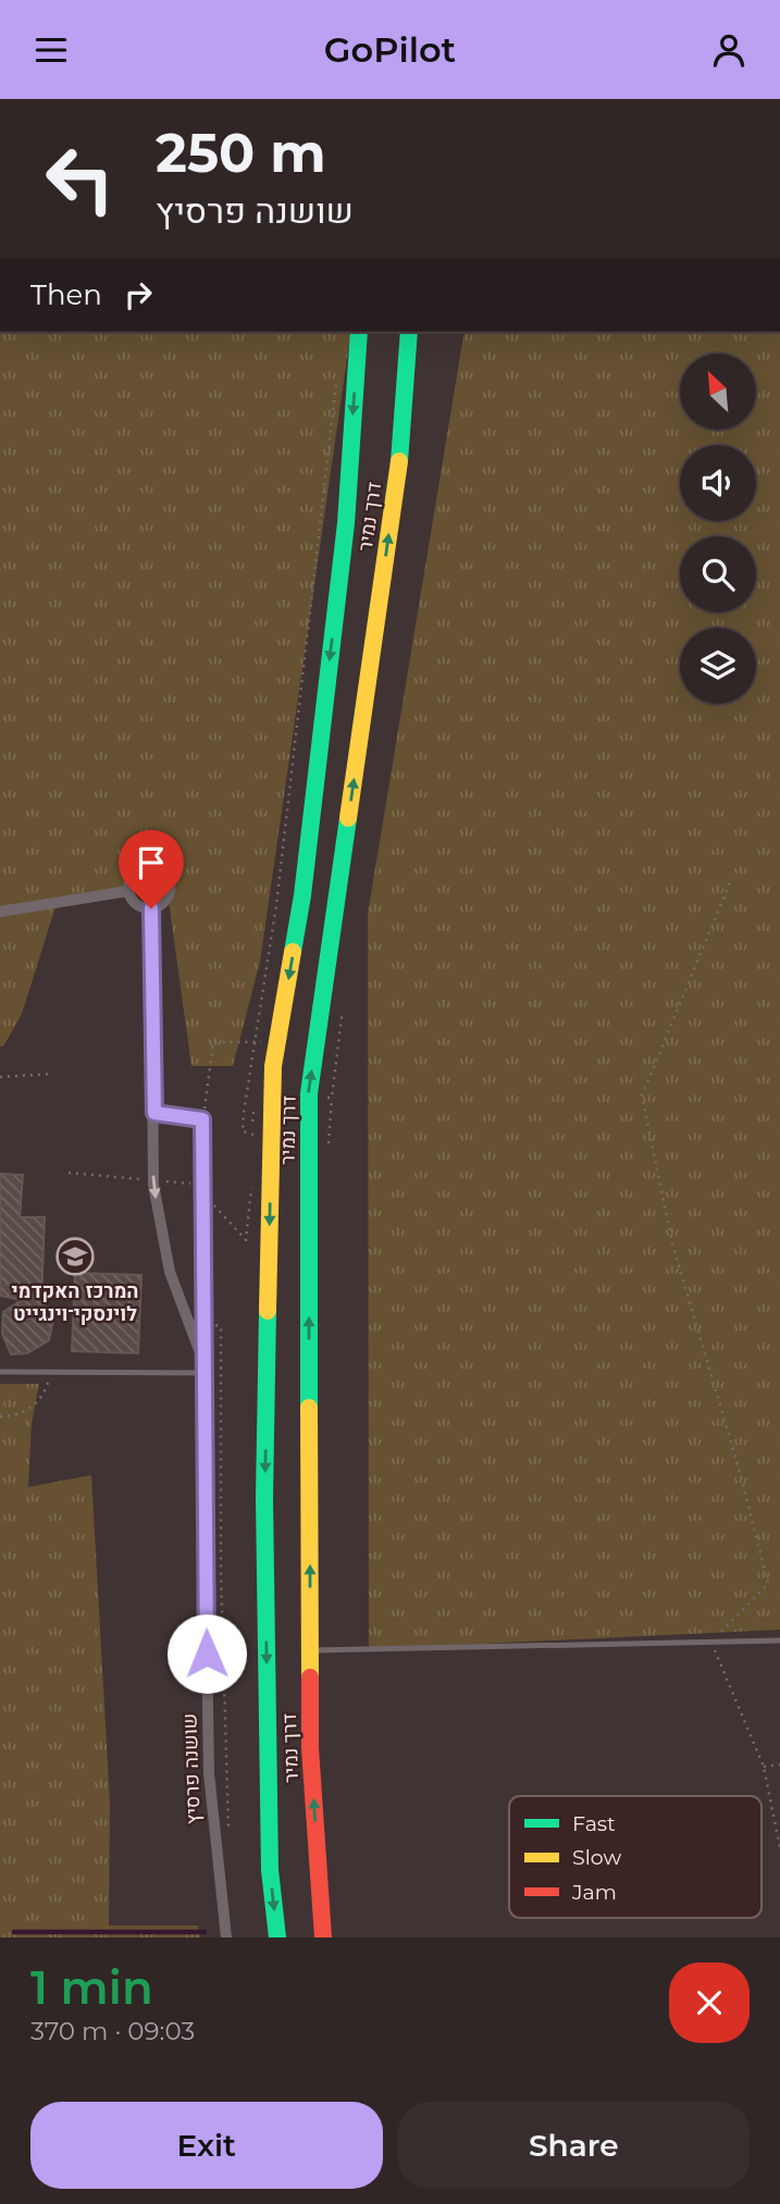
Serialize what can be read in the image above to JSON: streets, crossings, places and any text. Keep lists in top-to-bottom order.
{
  "streets": {
    "highway": ["דרך נמיר"],
    "street": ["שושנה פרסיץ"]
  },
  "places": {
    "school or university": ["המרכז האקדמי לוינסקי־וינגייט"]
  },
  "legend": ["Fast", "Slow", "Jam"],
  "north": "top left",
  "page": {
    "header": "GoPilot",
    "turn": ["250 m", "שושנה פרסיץ"],
    "then": "Then",
    "heading": ["1 min", "370 m · 09:03"],
    "buttons": ["Exit", "Share"]
  }
}
